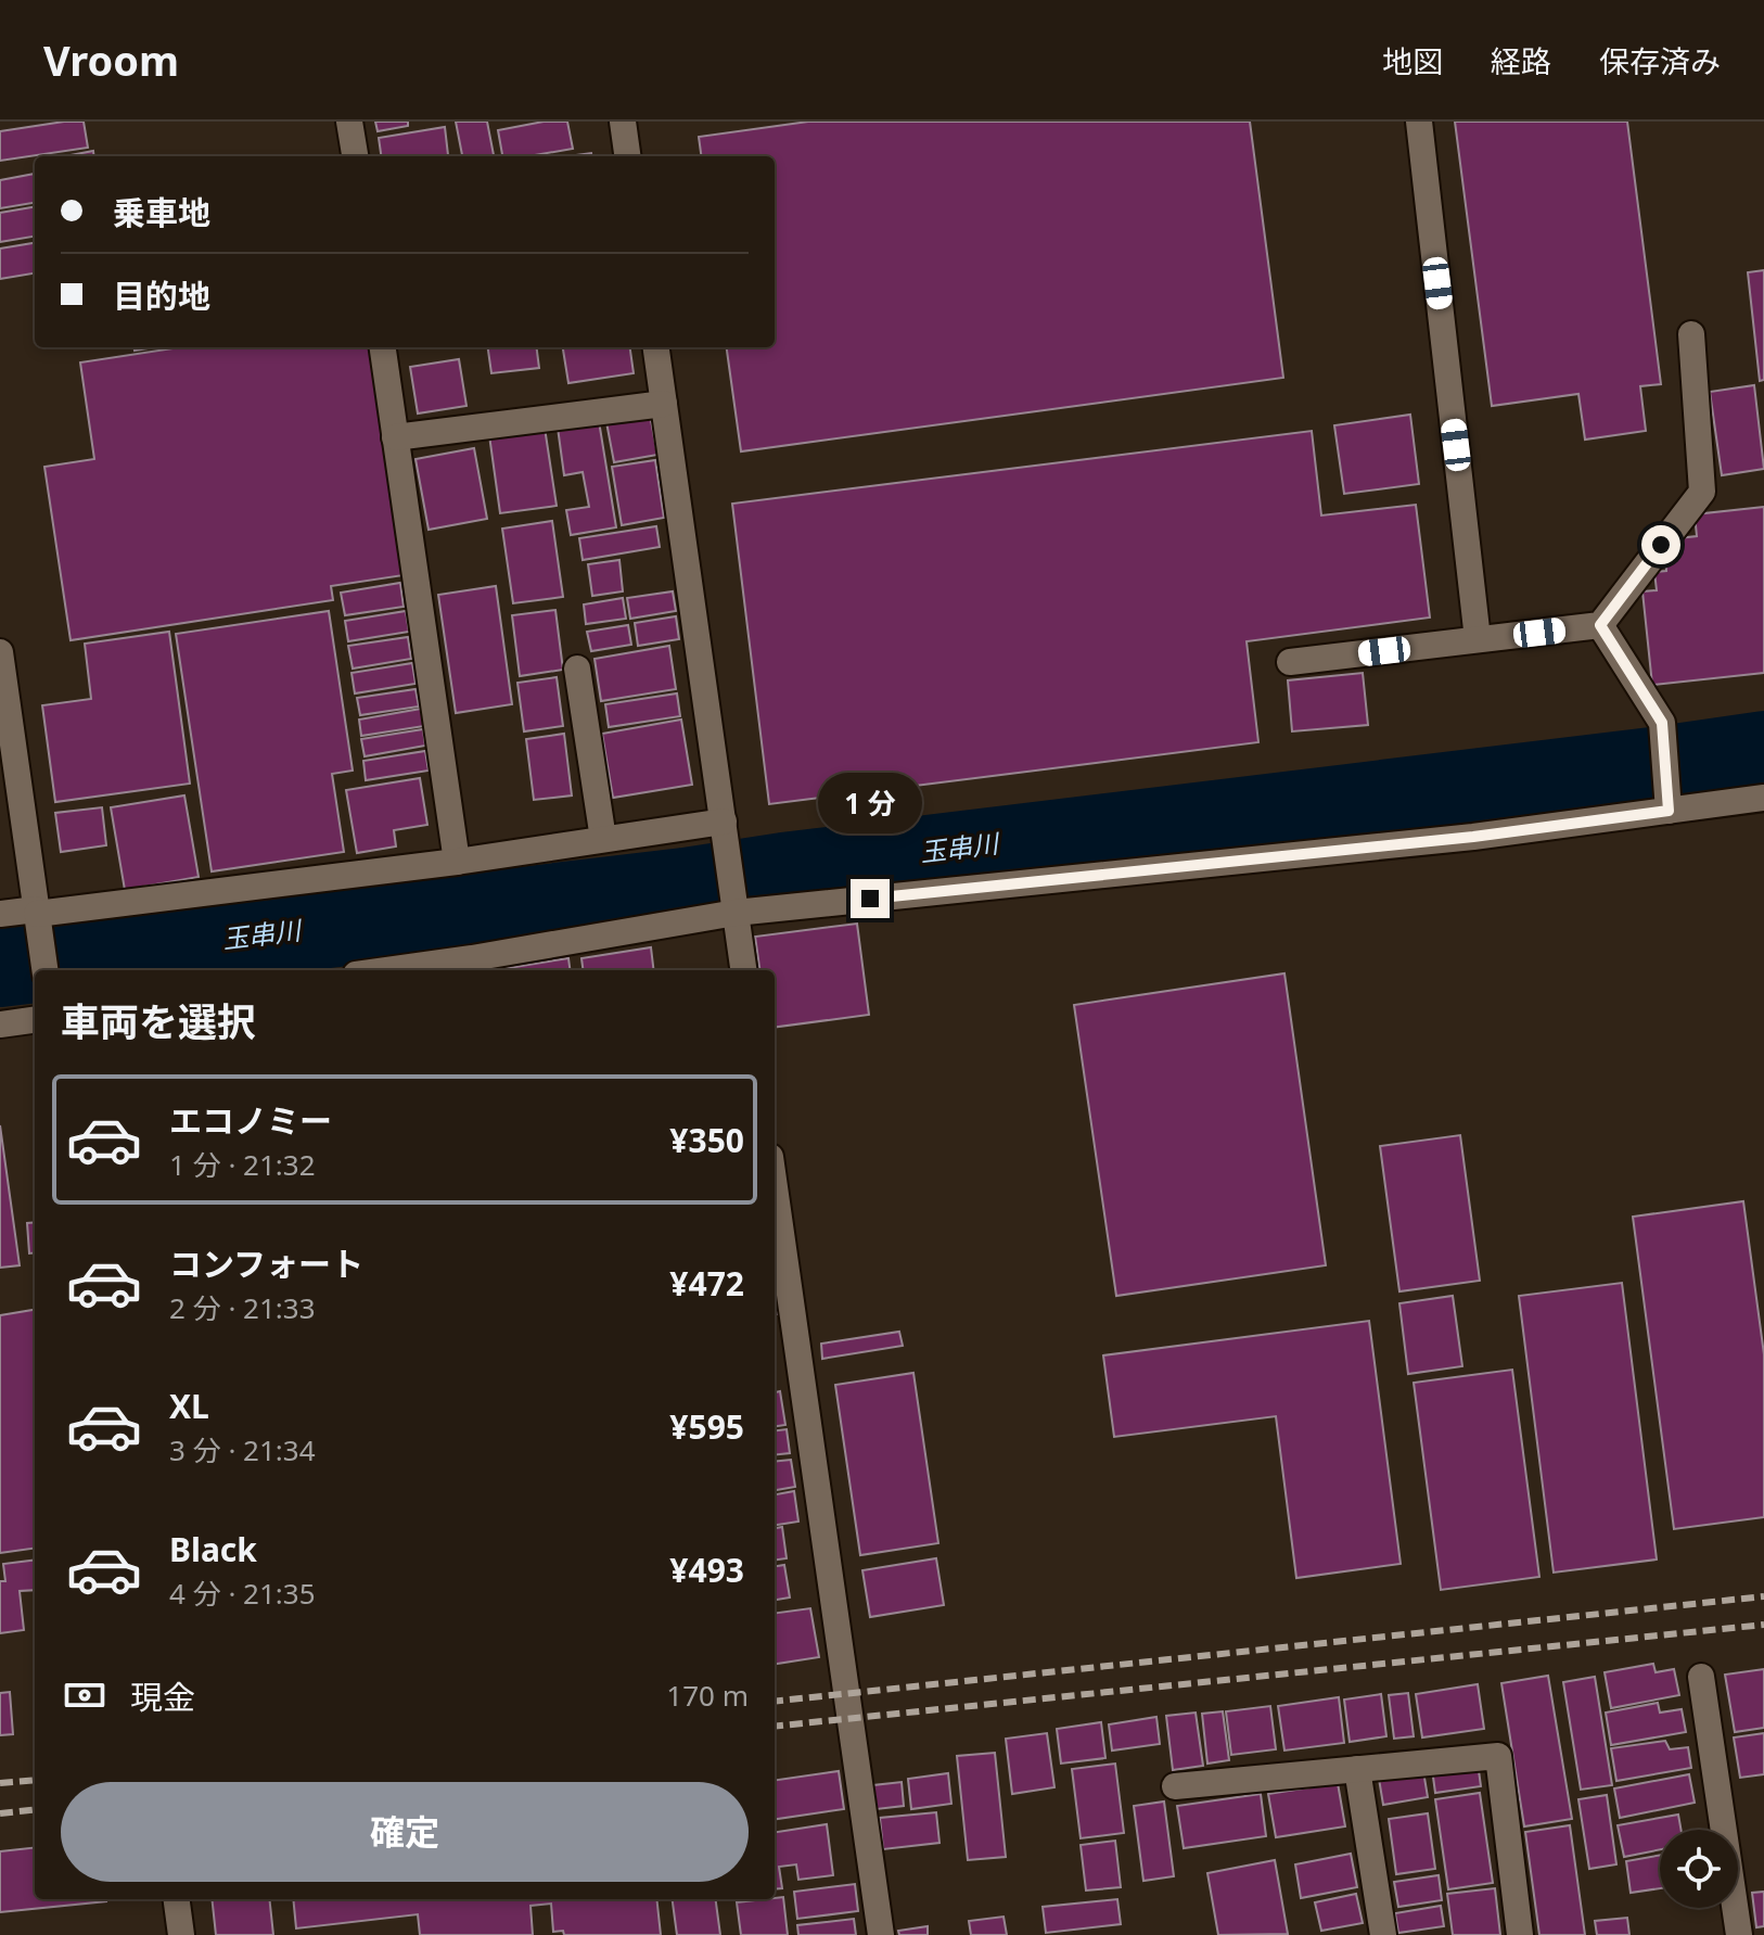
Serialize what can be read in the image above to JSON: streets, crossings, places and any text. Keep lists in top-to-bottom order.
{
  "water": ["玉串川"],
  "page": {
    "header": "Vroom",
    "nav": ["地図", "経路", "保存済み"],
    "banner": ["乗車地", "目的地"],
    "bubble": "1 分",
    "heading": "車両を選択",
    "list": [
      {
        "name": "エコノミー",
        "note": "1 分 · 21:32",
        "value": "¥350"
      },
      {
        "name": "コンフォート",
        "note": "2 分 · 21:33",
        "value": "¥472"
      },
      {
        "name": "XL",
        "note": "3 分 · 21:34",
        "value": "¥595"
      },
      {
        "name": "Black",
        "note": "4 分 · 21:35",
        "value": "¥493"
      }
    ],
    "pay": ["現金", "170 m"],
    "buttons": "確定"
  }
}
